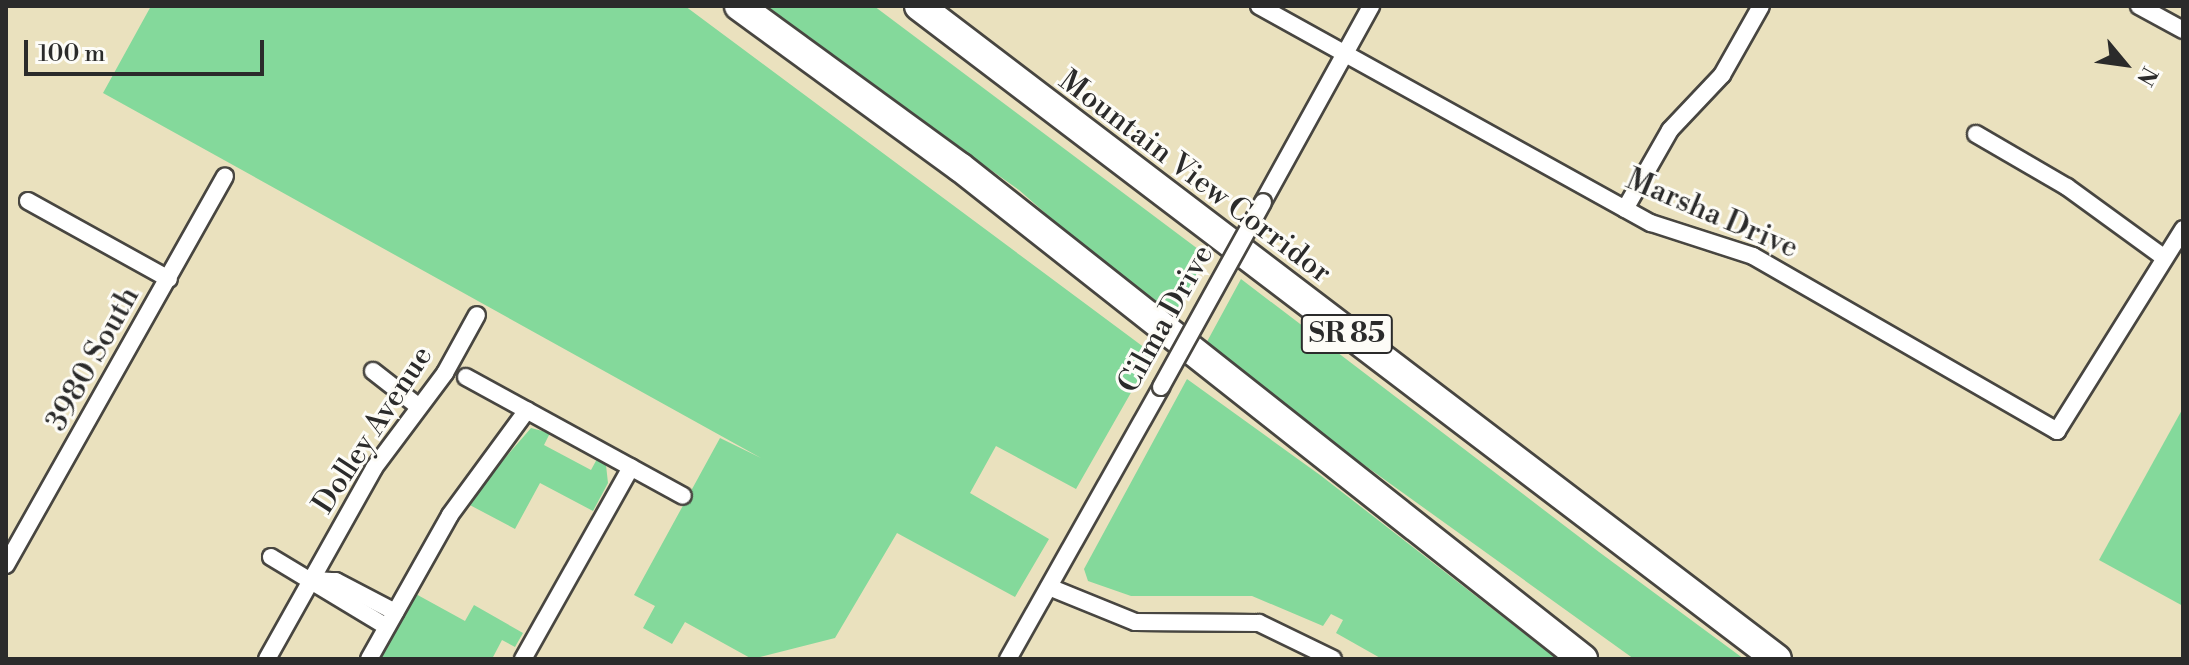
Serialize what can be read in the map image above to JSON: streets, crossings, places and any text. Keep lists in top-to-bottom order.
{
  "streets": {
    "highway": ["Mountain View Corridor", "SR 85"],
    "street": [
      "Marsha Drive",
      "Cilma Drive",
      "3980 South",
      "Dolley Avenue"
    ]
  },
  "crossings": [
    ["Marsha Drive", "Cilma Drive"]
  ],
  "scale_bar": "100 m",
  "north": "bottom right"
}
